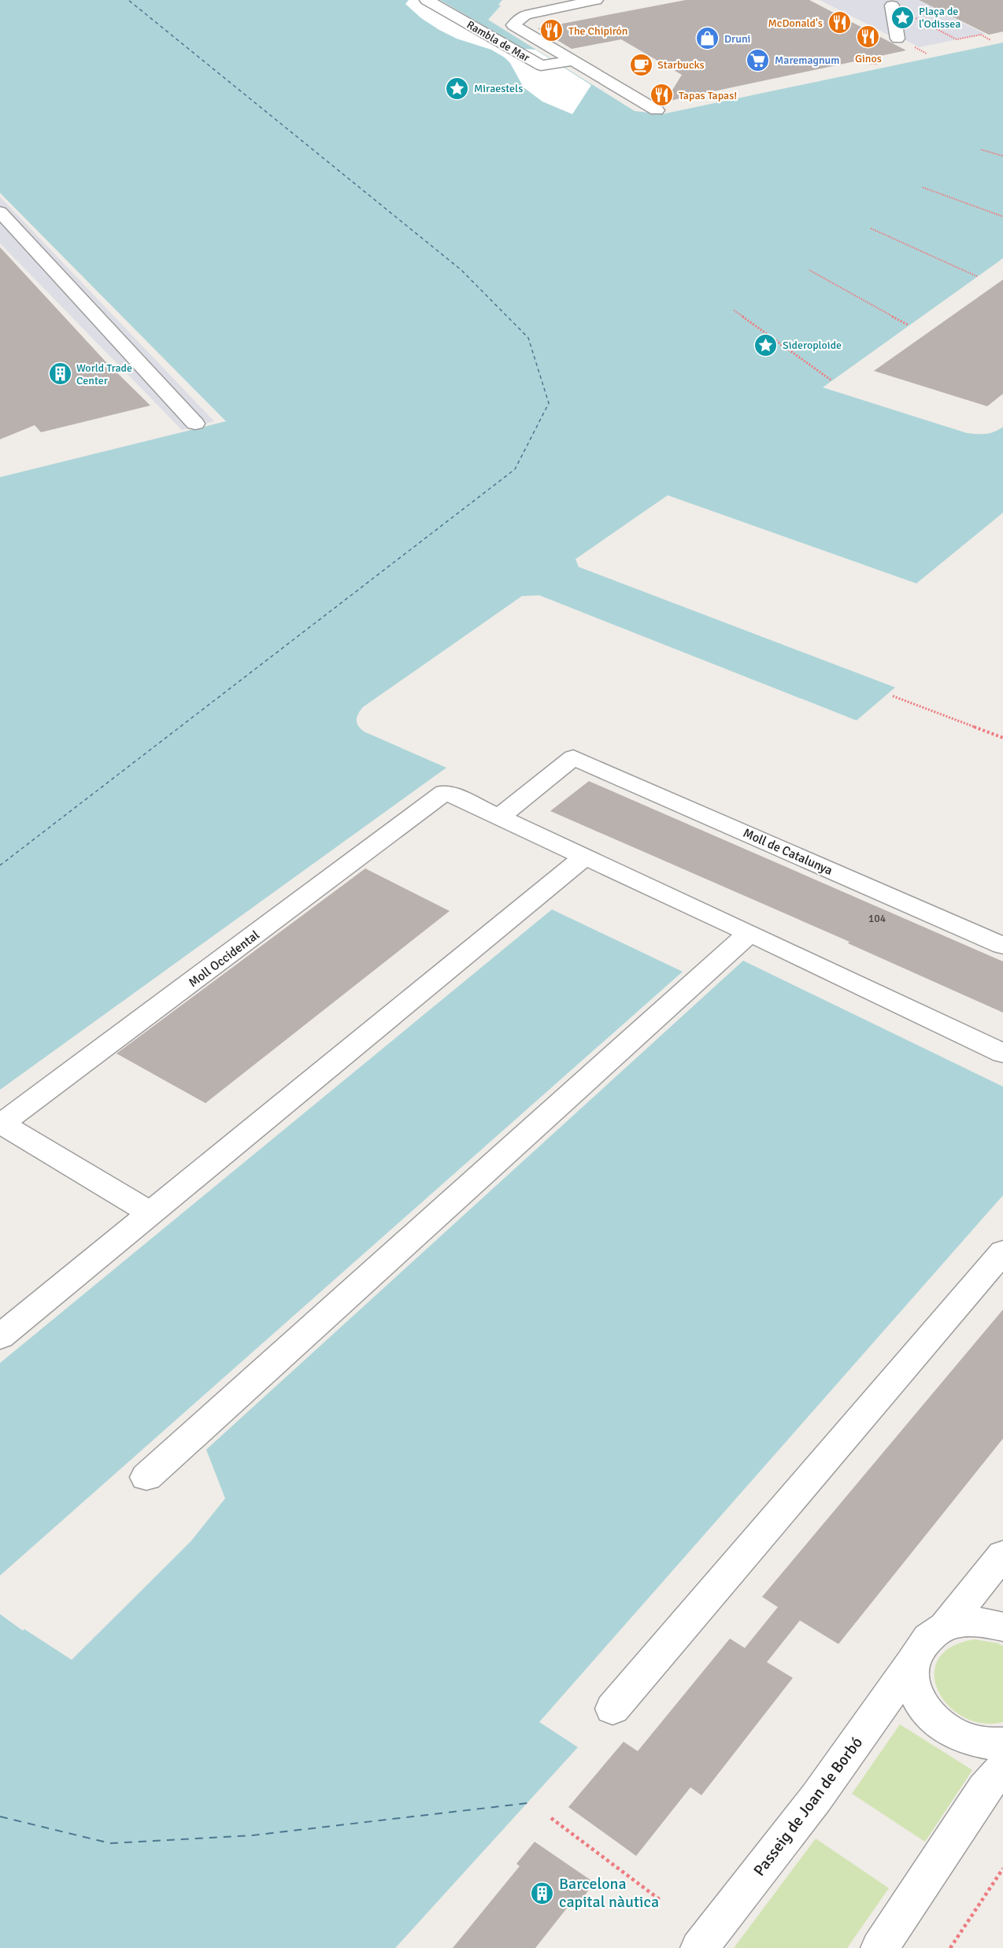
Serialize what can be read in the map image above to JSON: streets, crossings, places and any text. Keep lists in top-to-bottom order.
{
  "streets": {
    "street": [
      "Rambla de Mar",
      "Moll de Catalunya",
      "Moll Occidental",
      "Passeig de Joan de Borbó"
    ]
  },
  "crossings": [
    ["Moll de Catalunya", "Moll Occidental"]
  ],
  "places": {
    "place": ["Plaça de l'Odissea", "Miraestels", "Sideroploide"],
    "restaurant": [
      "McDonald's",
      "The Chipirón",
      "Ginos",
      "Tapas Tapas!"
    ],
    "shop": ["Druni"],
    "supermarket": ["Maremagnum"],
    "cafe": ["Starbucks"],
    "building": ["World Trade Center", "Barcelona capital nàutica"]
  },
  "house_numbers": ["104"]
}
